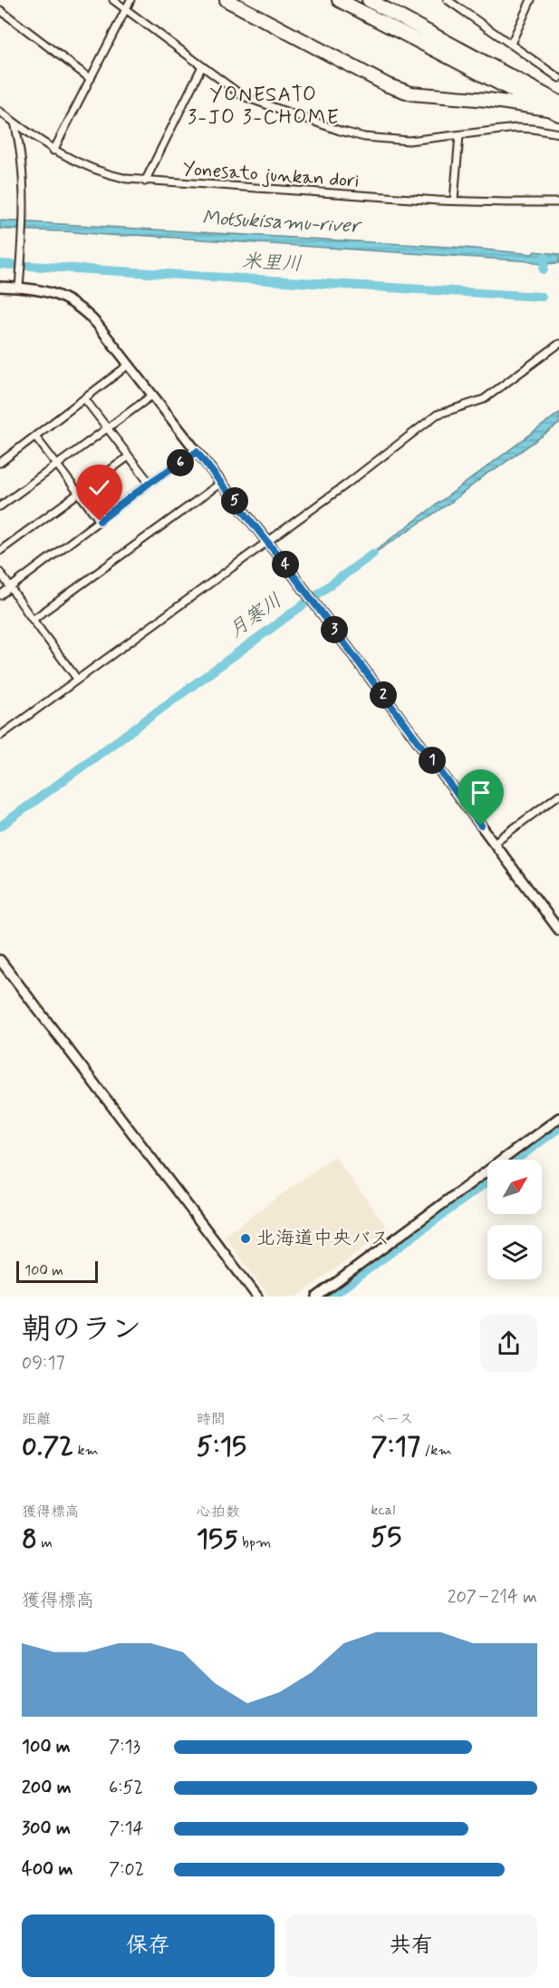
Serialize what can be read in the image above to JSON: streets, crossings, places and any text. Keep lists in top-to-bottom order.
{
  "streets": {
    "street": ["Yonesato junkan dori"]
  },
  "districts": ["YONESATO 3-JO 3-CHOME"],
  "water": ["Motsukisamu-river", "米里川", "月寒川"],
  "places": ["北海道中央バス"],
  "scale_bar": "100 m",
  "north": "top right",
  "page": {
    "pins": [
      "6",
      "5",
      "4",
      "3",
      "2",
      "1"
    ],
    "scale": "100 m",
    "heading": ["朝のラン", "09:17"],
    "stats": [
      ["距離", "0.72 km"],
      ["時間", "5:15"],
      ["ペース", "7:17 /km"],
      ["獲得標高", "8 m"],
      ["心拍数", "155 bpm"],
      ["kcal", "55"]
    ],
    "chart": ["獲得標高", "207–214 m"],
    "list": [
      {
        "name": "100 m",
        "note": "7:13"
      },
      {
        "name": "200 m",
        "note": "6:52"
      },
      {
        "name": "300 m",
        "note": "7:14"
      },
      {
        "name": "400 m",
        "note": "7:02"
      }
    ],
    "buttons": ["保存", "共有"]
  }
}
